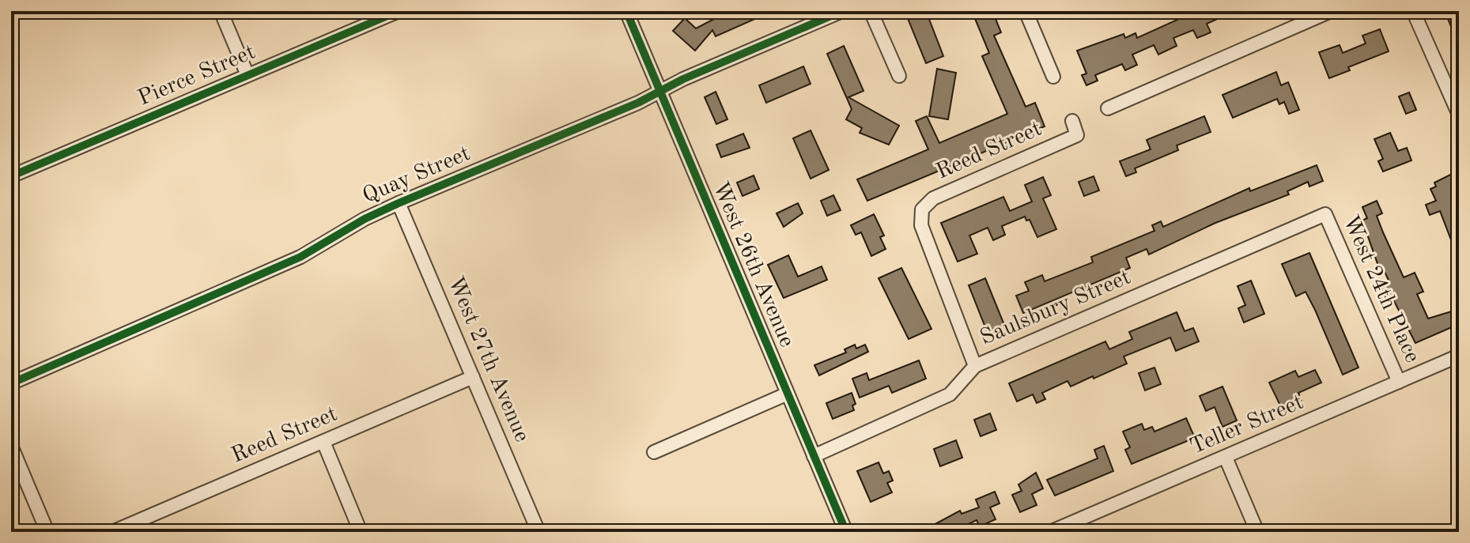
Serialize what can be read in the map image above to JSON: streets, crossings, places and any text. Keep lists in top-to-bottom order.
{
  "streets": {
    "street": [
      "Pierce Street",
      "Reed Street",
      "Quay Street",
      "West 26th Avenue",
      "West 24th Place",
      "Saulsbury Street",
      "West 27th Avenue",
      "Teller Street"
    ]
  },
  "crossings": [
    ["Reed Street", "Saulsbury Street"],
    ["Reed Street", "West 27th Avenue"],
    ["Quay Street", "West 26th Avenue"],
    ["Quay Street", "West 27th Avenue"],
    ["West 26th Avenue", "Saulsbury Street"],
    ["West 24th Place", "Saulsbury Street"],
    ["West 24th Place", "Teller Street"]
  ]
}
